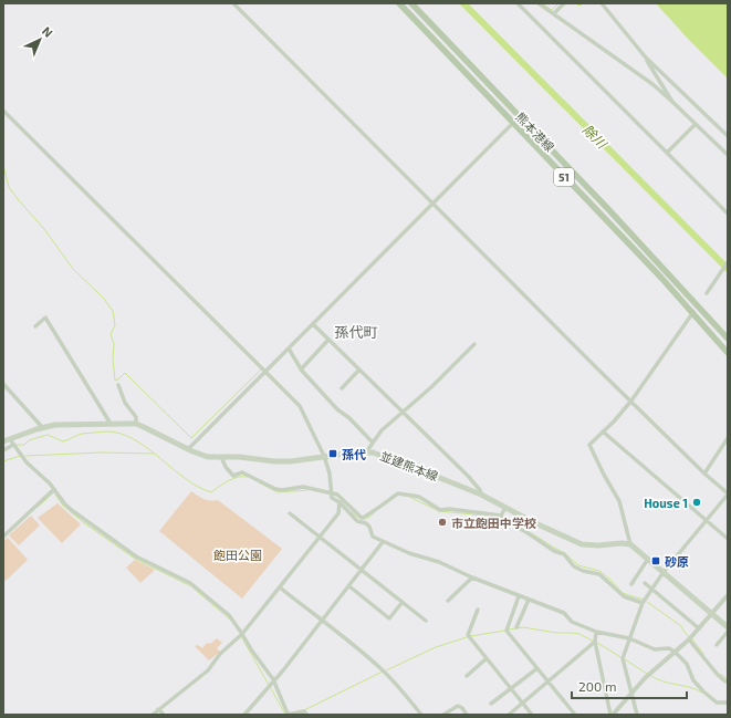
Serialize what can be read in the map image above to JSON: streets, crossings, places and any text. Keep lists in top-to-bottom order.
{
  "streets": {
    "main road": ["熊本港線", "51", "並建熊本線"]
  },
  "districts": ["孫代町"],
  "water": ["除川"],
  "parks": ["飽田公園"],
  "places": {
    "transit": ["孫代", "砂原"],
    "other": ["House 1", "市立飽田中学校"]
  },
  "scale_bar": "200 m",
  "north": "top right"
}
